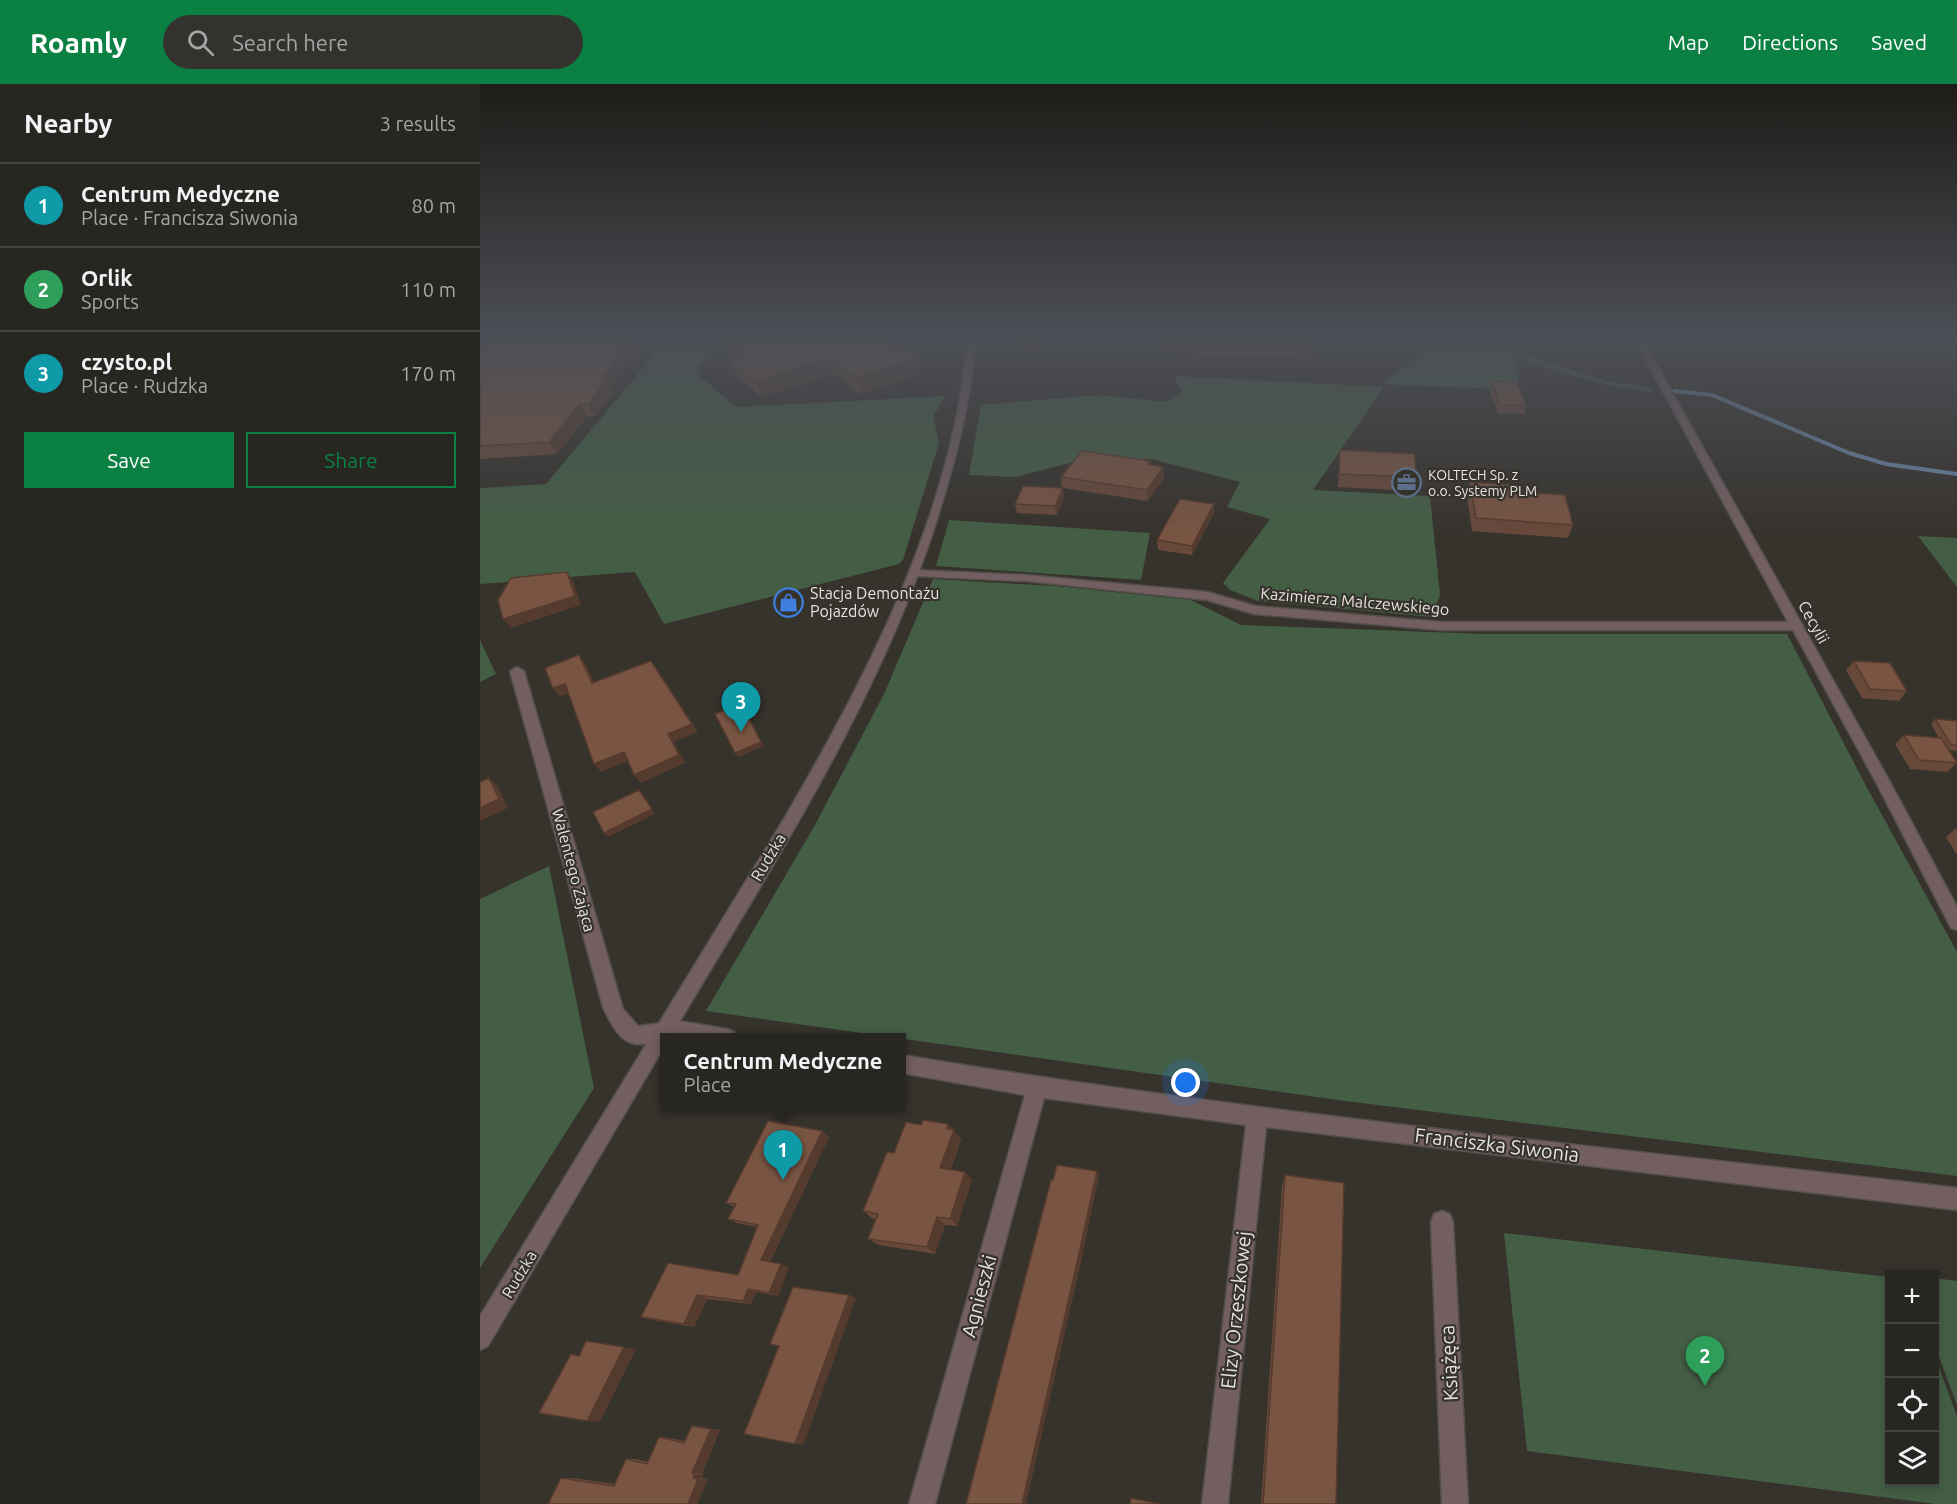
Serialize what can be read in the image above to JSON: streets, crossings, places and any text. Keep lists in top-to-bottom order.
{
  "streets": {
    "street": [
      "Kazimierza Malczewskiego",
      "Cecylii",
      "Rudzka",
      "Walentego Zająca",
      "Franciszka Siwonia",
      "Agnieszki",
      "Elizy Orzeszkowej",
      "Książęca"
    ]
  },
  "crossings": [
    ["Kazimierza Malczewskiego", "Cecylii"],
    ["Kazimierza Malczewskiego", "Rudzka"],
    ["Franciszka Siwonia", "Agnieszki"],
    ["Franciszka Siwonia", "Elizy Orzeszkowej"]
  ],
  "places": {
    "office": ["KOLTECH Sp. z o.o. Systemy PLM"],
    "shop": ["Stacja Demontażu Pojazdów"]
  },
  "page": {
    "header": "Roamly",
    "search": "Search here",
    "nav": ["Map", "Directions", "Saved"],
    "heading": ["Nearby", "3 results"],
    "list": [
      {
        "mark": "1",
        "name": "Centrum Medyczne",
        "note": "Place · Francisza Siwonia",
        "value": "80 m"
      },
      {
        "mark": "2",
        "name": "Orlik",
        "note": "Sports",
        "value": "110 m"
      },
      {
        "mark": "3",
        "name": "czysto.pl",
        "note": "Place · Rudzka",
        "value": "170 m"
      }
    ],
    "buttons": ["Save", "Share"],
    "pins": ["3", "1", "2"],
    "popup": ["Centrum Medyczne", "Place"],
    "map_buttons": ["+", "−"]
  }
}
